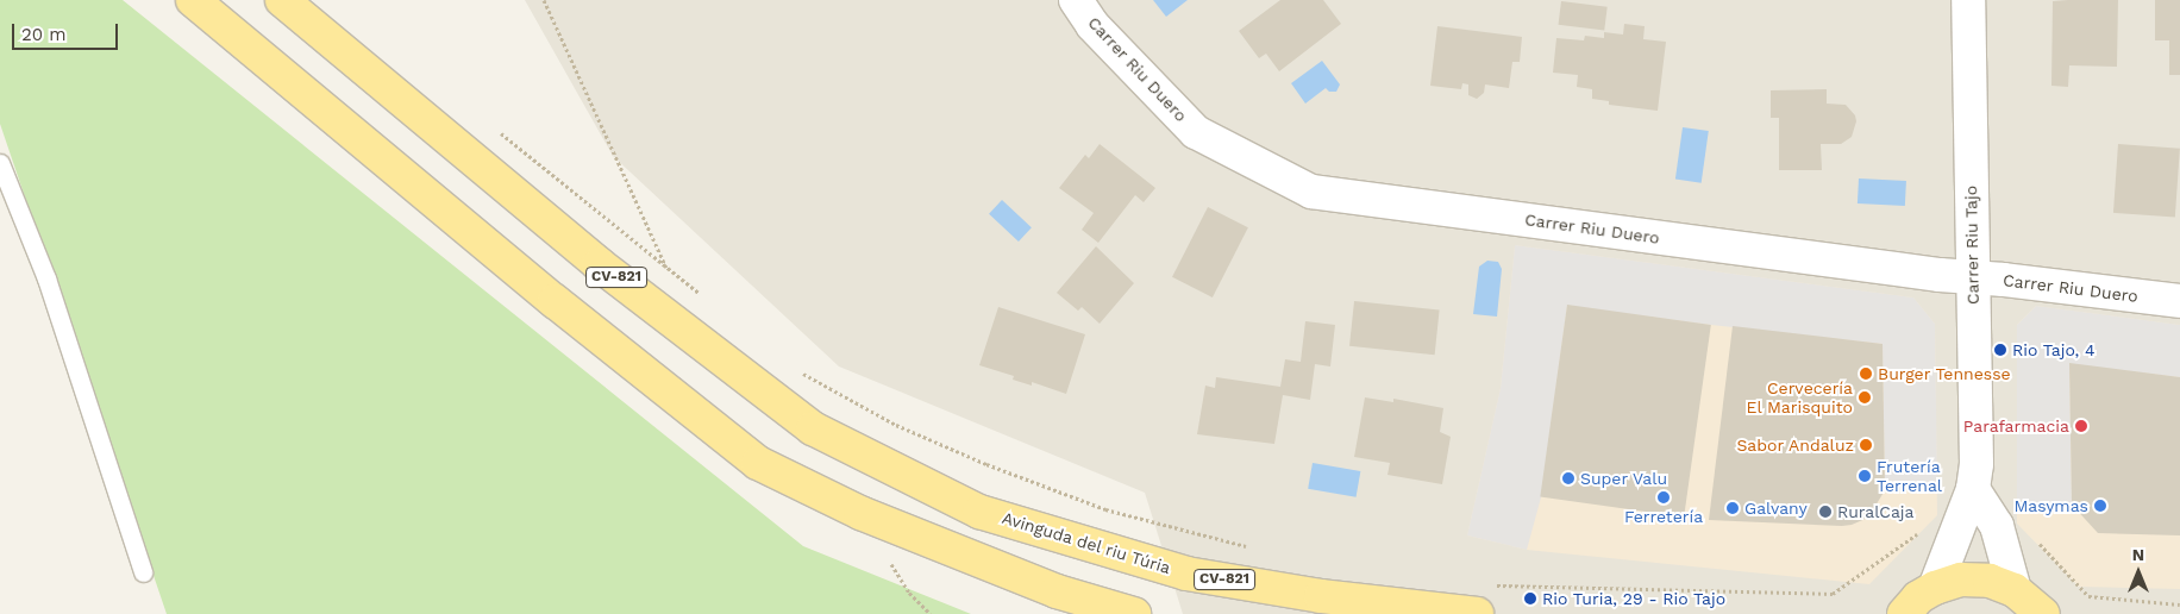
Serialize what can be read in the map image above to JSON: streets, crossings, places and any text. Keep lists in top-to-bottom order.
{
  "streets": {
    "main road": ["CV-821", "Avinguda del riu Túria"],
    "street": ["Carrer Riu Duero", "Carrer Riu Tajo"]
  },
  "crossings": [
    ["Carrer Riu Duero", "Carrer Riu Tajo"]
  ],
  "places": [
    "Rio Tajo, 4",
    "Burger Tennesse",
    "Cervecería El Marisquito",
    "Parafarmacia",
    "Sabor Andaluz",
    "Frutería Terrenal",
    "Super Valu",
    "Ferretería",
    "Masymas",
    "Galvany",
    "RuralCaja",
    "Rio Turia, 29 - Rio Tajo"
  ],
  "scale_bar": "20 m",
  "north": "top"
}
